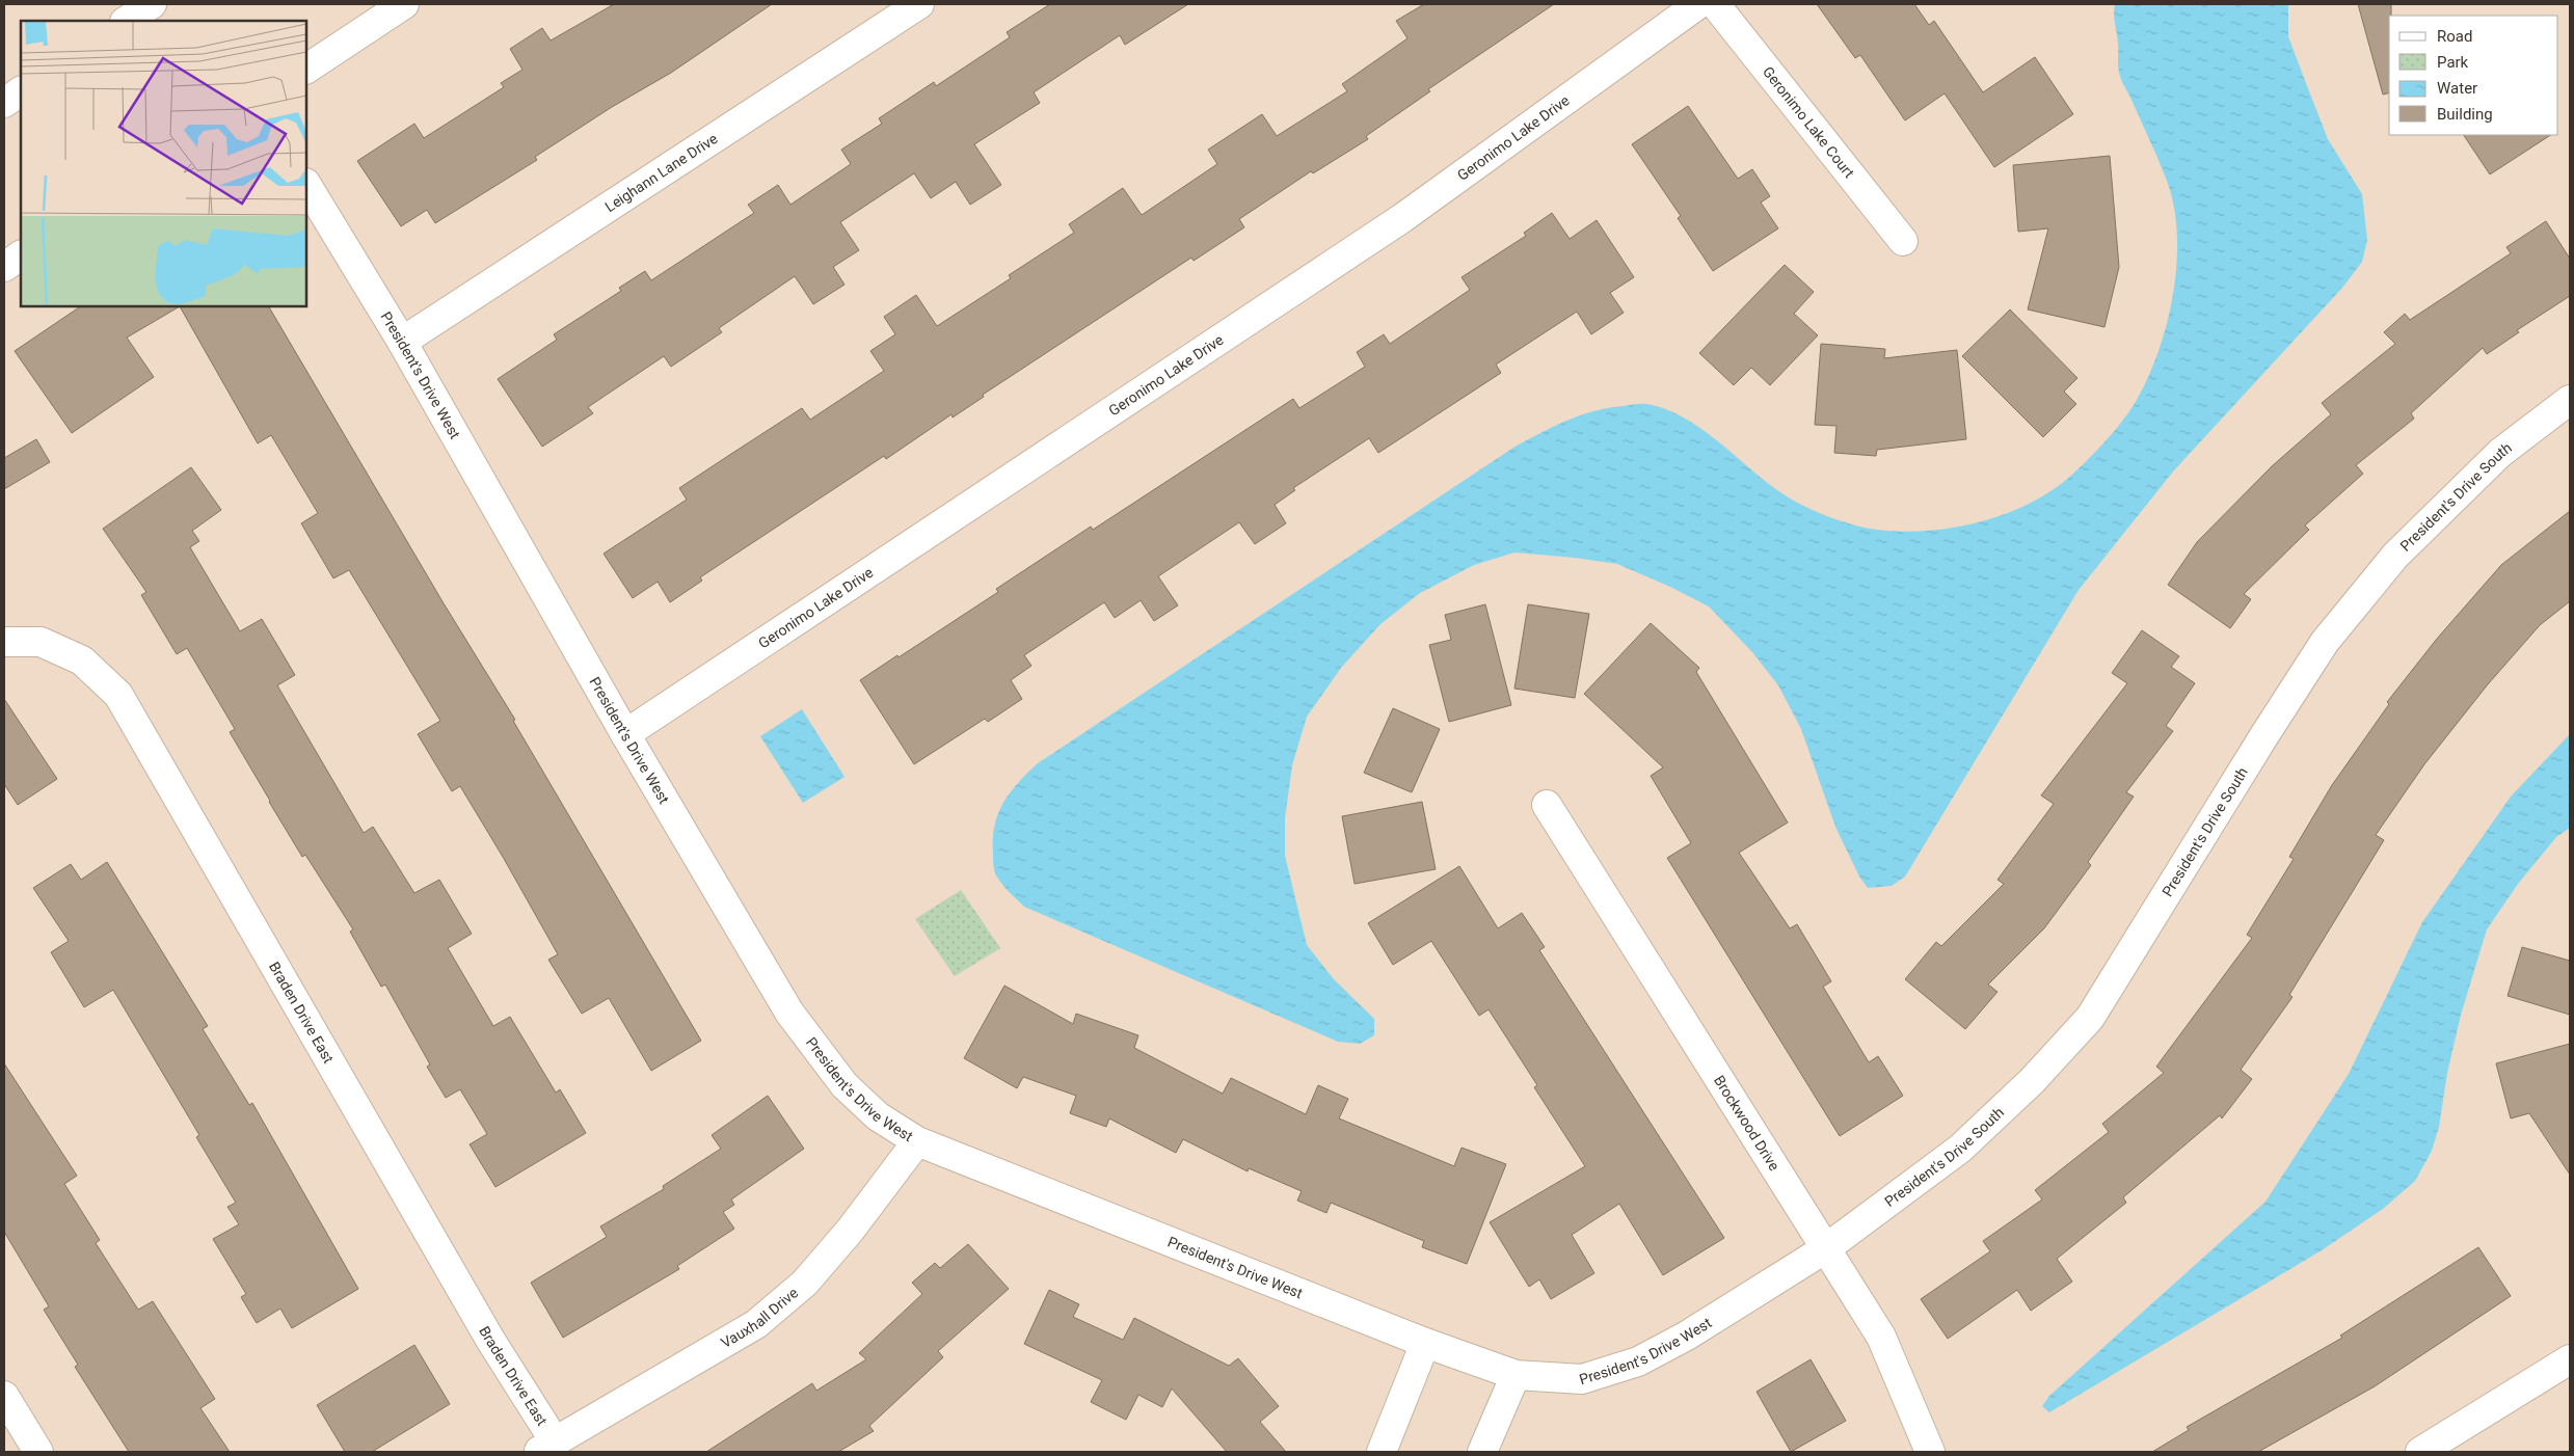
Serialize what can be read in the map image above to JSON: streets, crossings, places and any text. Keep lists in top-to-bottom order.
{
  "streets": {
    "main road": [
      "Geronimo Lake Court",
      "Geronimo Lake Drive",
      "Leighann Lane Drive",
      "President's Drive West",
      "President's Drive South",
      "Braden Drive East",
      "Brockwood Drive",
      "Vauxhall Drive"
    ]
  },
  "crossings": [
    ["Geronimo Lake Drive", "President's Drive West"],
    ["Leighann Lane Drive", "President's Drive West"],
    ["President's Drive West", "President's Drive South"],
    ["President's Drive West", "Brockwood Drive"],
    ["President's Drive West", "Vauxhall Drive"],
    ["President's Drive South", "Brockwood Drive"],
    ["Braden Drive East", "Vauxhall Drive"]
  ],
  "legend": [
    "Road",
    "Park",
    "Water",
    "Building"
  ]
}
